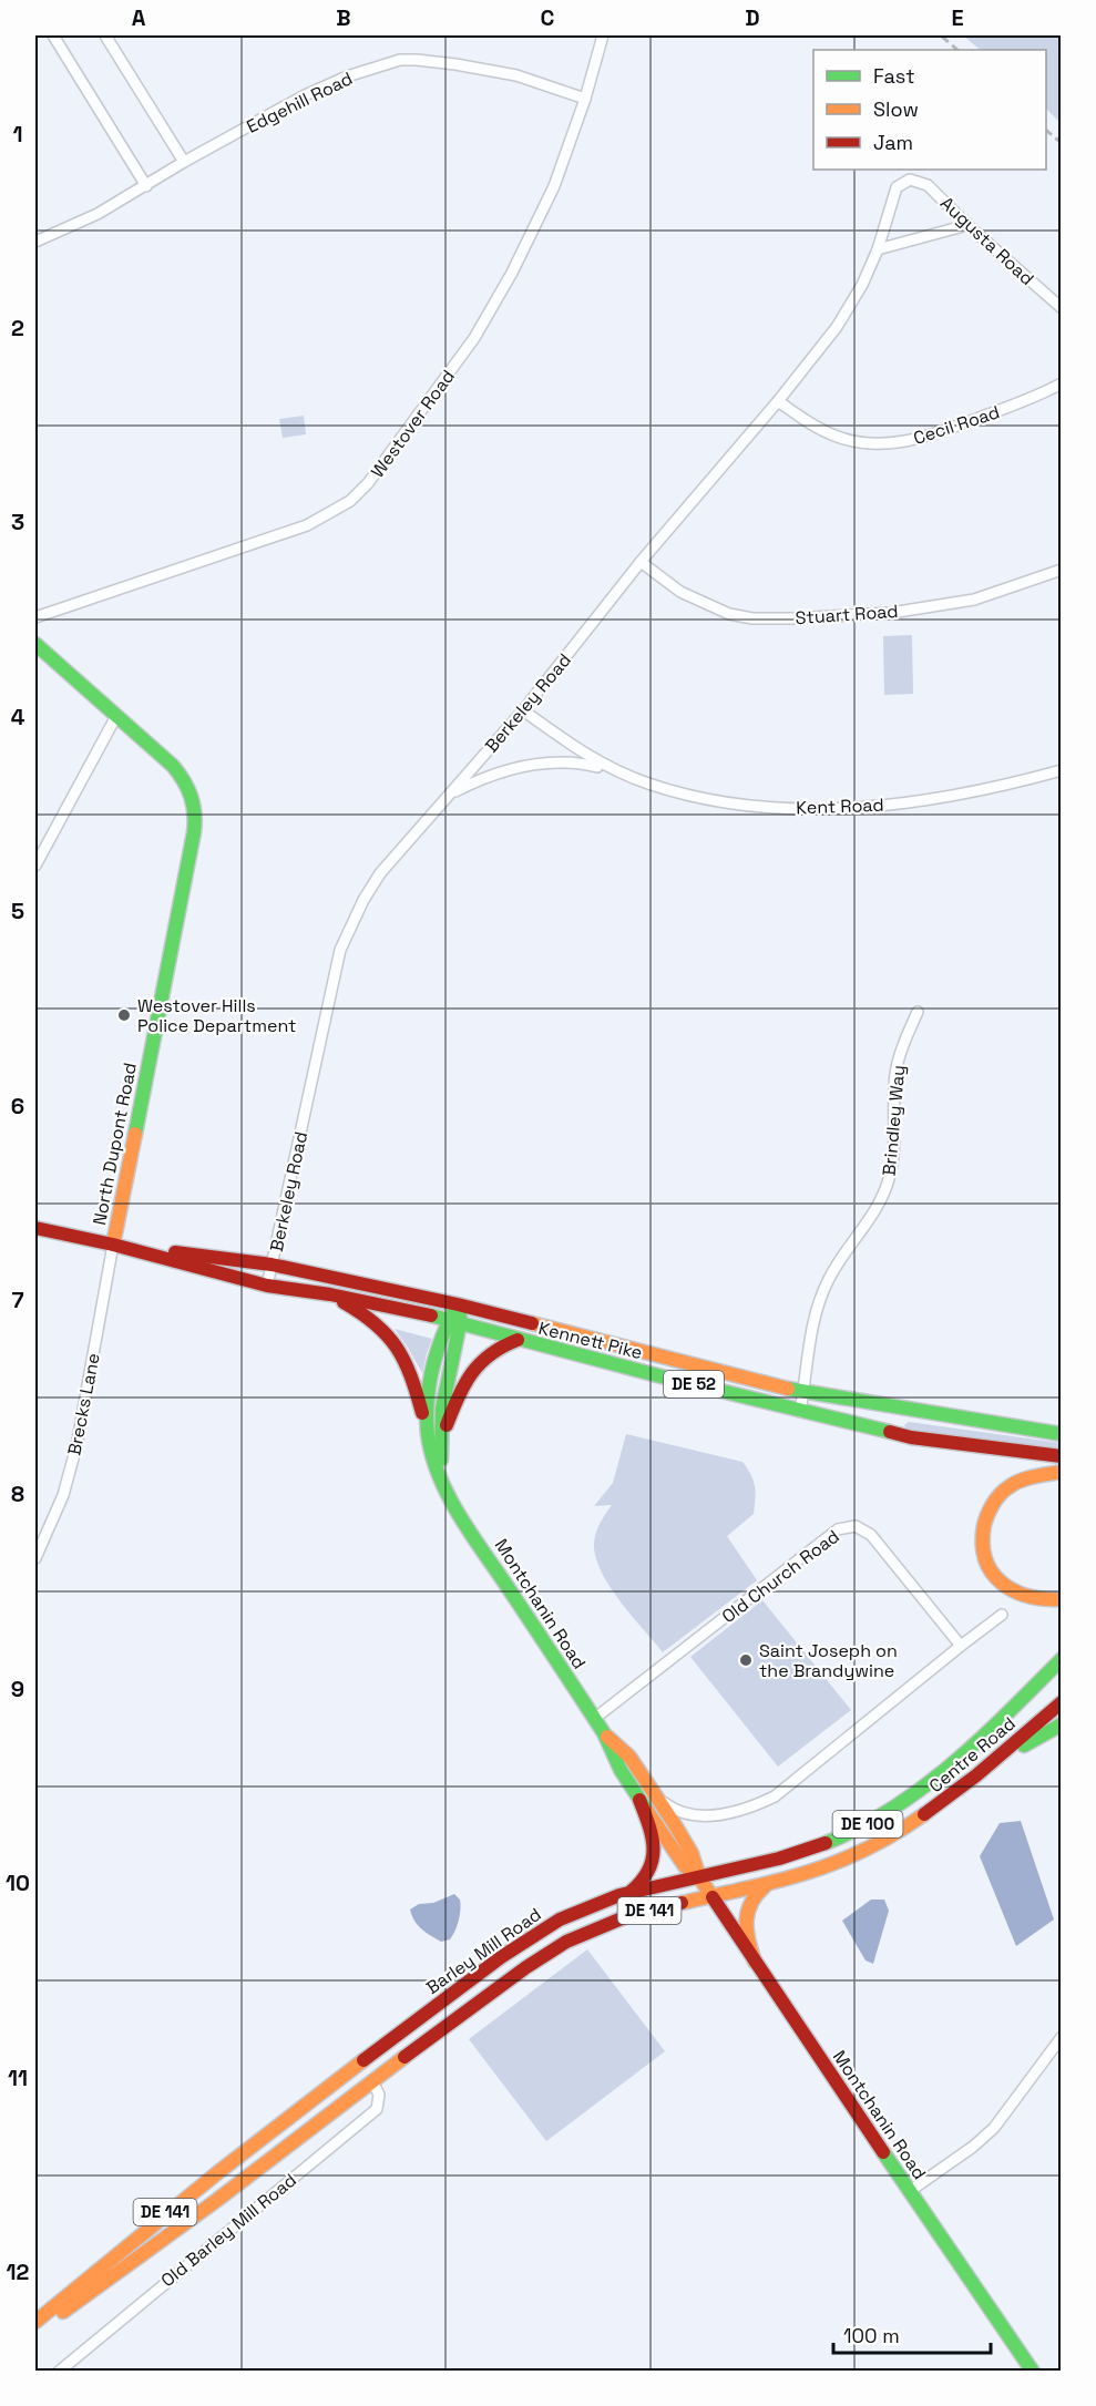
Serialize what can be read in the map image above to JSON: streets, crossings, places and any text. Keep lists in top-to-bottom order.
{
  "streets": {
    "main road": [
      "North Dupont Road",
      "Kennett Pike",
      "DE 52",
      "Montchanin Road",
      "Centre Road",
      "DE 100",
      "DE 141",
      "Barley Mill Road"
    ],
    "street": [
      "Edgehill Road",
      "Augusta Road",
      "Westover Road",
      "Cecil Road",
      "Stuart Road",
      "Berkeley Road",
      "Kent Road",
      "Brindley Way",
      "Brecks Lane",
      "Old Church Road",
      "Old Barley Mill Road"
    ]
  },
  "crossings": [
    ["Edgehill Road", "Westover Road"],
    ["Augusta Road", "Berkeley Road"],
    ["Cecil Road", "Berkeley Road"],
    ["Stuart Road", "Berkeley Road"],
    ["Berkeley Road", "Kent Road"],
    ["Berkeley Road", "Kennett Pike"],
    ["Brindley Way", "Kennett Pike"],
    ["North Dupont Road", "Kennett Pike"],
    ["North Dupont Road", "Brecks Lane"],
    ["Kennett Pike", "Brecks Lane"],
    ["Kennett Pike", "Montchanin Road"],
    ["Old Church Road", "Montchanin Road"],
    ["Montchanin Road", "DE 141"],
    ["Montchanin Road", "Barley Mill Road"],
    ["Centre Road", "DE 141"],
    ["Centre Road", "Barley Mill Road"],
    ["DE 141", "Old Barley Mill Road"]
  ],
  "places": ["Westover Hills Police Department", "Saint Joseph on the Brandywine"],
  "legend": ["Fast", "Slow", "Jam"],
  "scale_bar": "100 m",
  "grid": {
    "columns": [
      "A",
      "B",
      "C",
      "D",
      "E"
    ],
    "rows": [
      "1",
      "2",
      "3",
      "4",
      "5",
      "6",
      "7",
      "8",
      "9",
      "10",
      "11",
      "12"
    ]
  }
}
